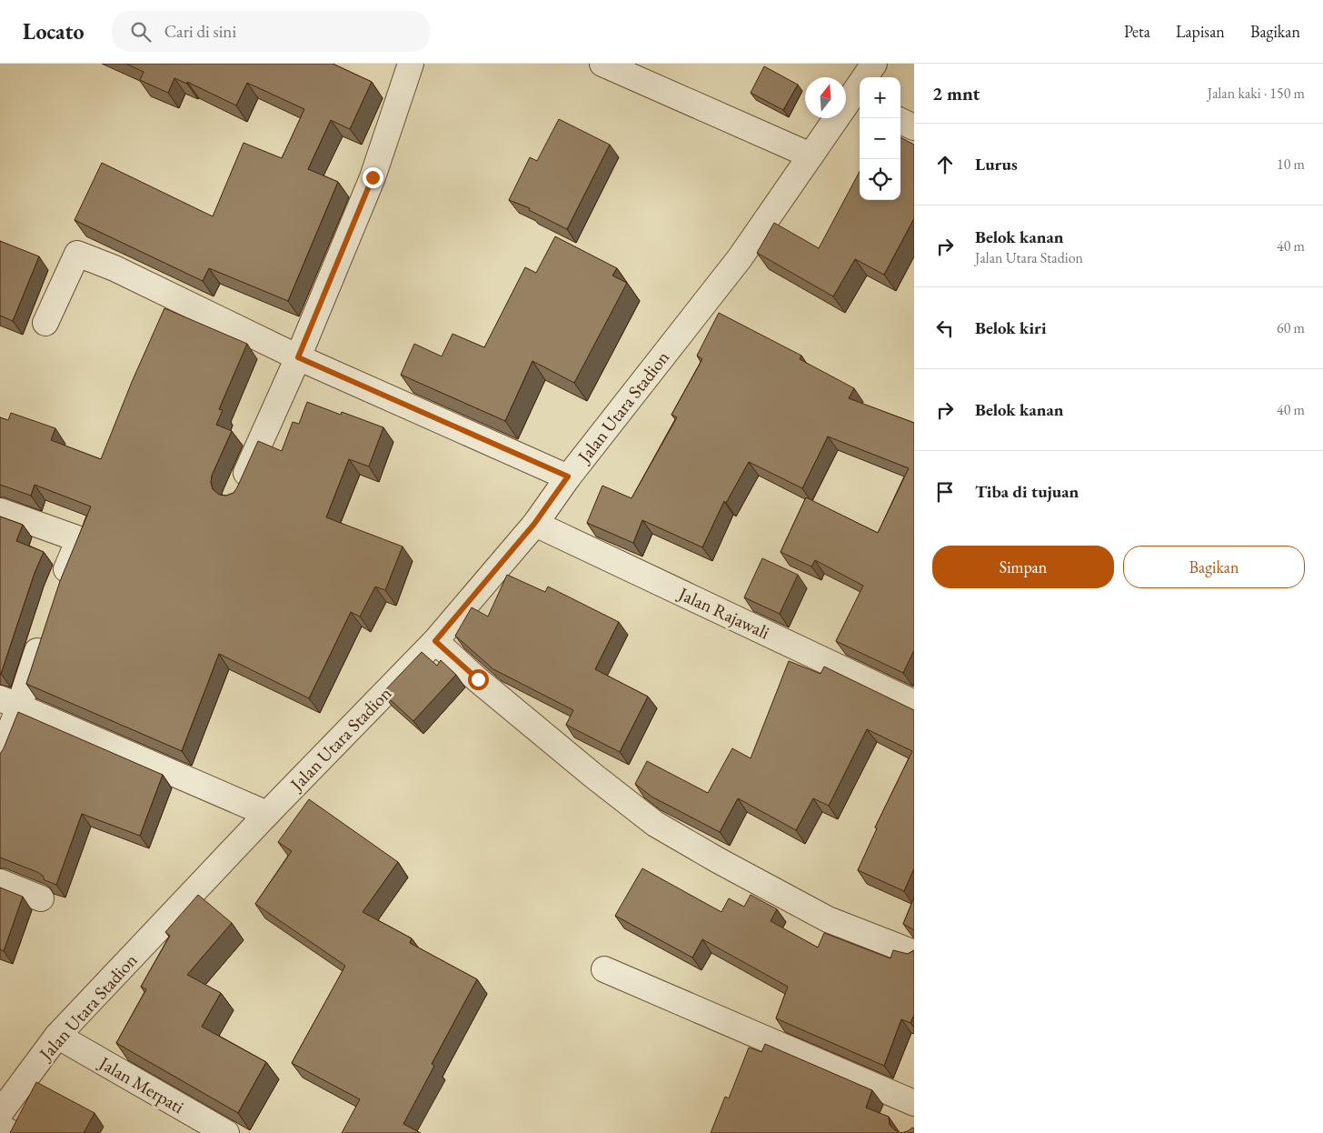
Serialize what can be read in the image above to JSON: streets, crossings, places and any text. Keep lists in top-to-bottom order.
{
  "streets": {
    "street": ["Jalan Utara Stadion", "Jalan Rajawali", "Jalan Merpati"]
  },
  "crossings": [
    ["Jalan Utara Stadion", "Jalan Rajawali"],
    ["Jalan Utara Stadion", "Jalan Merpati"]
  ],
  "north": "top",
  "page": {
    "header": "Locato",
    "search": "Cari di sini",
    "nav": ["Peta", "Lapisan", "Bagikan"],
    "heading": ["2 mnt", "Jalan kaki · 150 m"],
    "map_buttons": ["+", "−"],
    "list": [
      ["Lurus", "10 m"],
      ["Belok kanan", "Jalan Utara Stadion", "40 m"],
      ["Belok kiri", "60 m"],
      ["Belok kanan", "40 m"],
      "Tiba di tujuan"
    ],
    "buttons": ["Simpan", "Bagikan"]
  }
}
